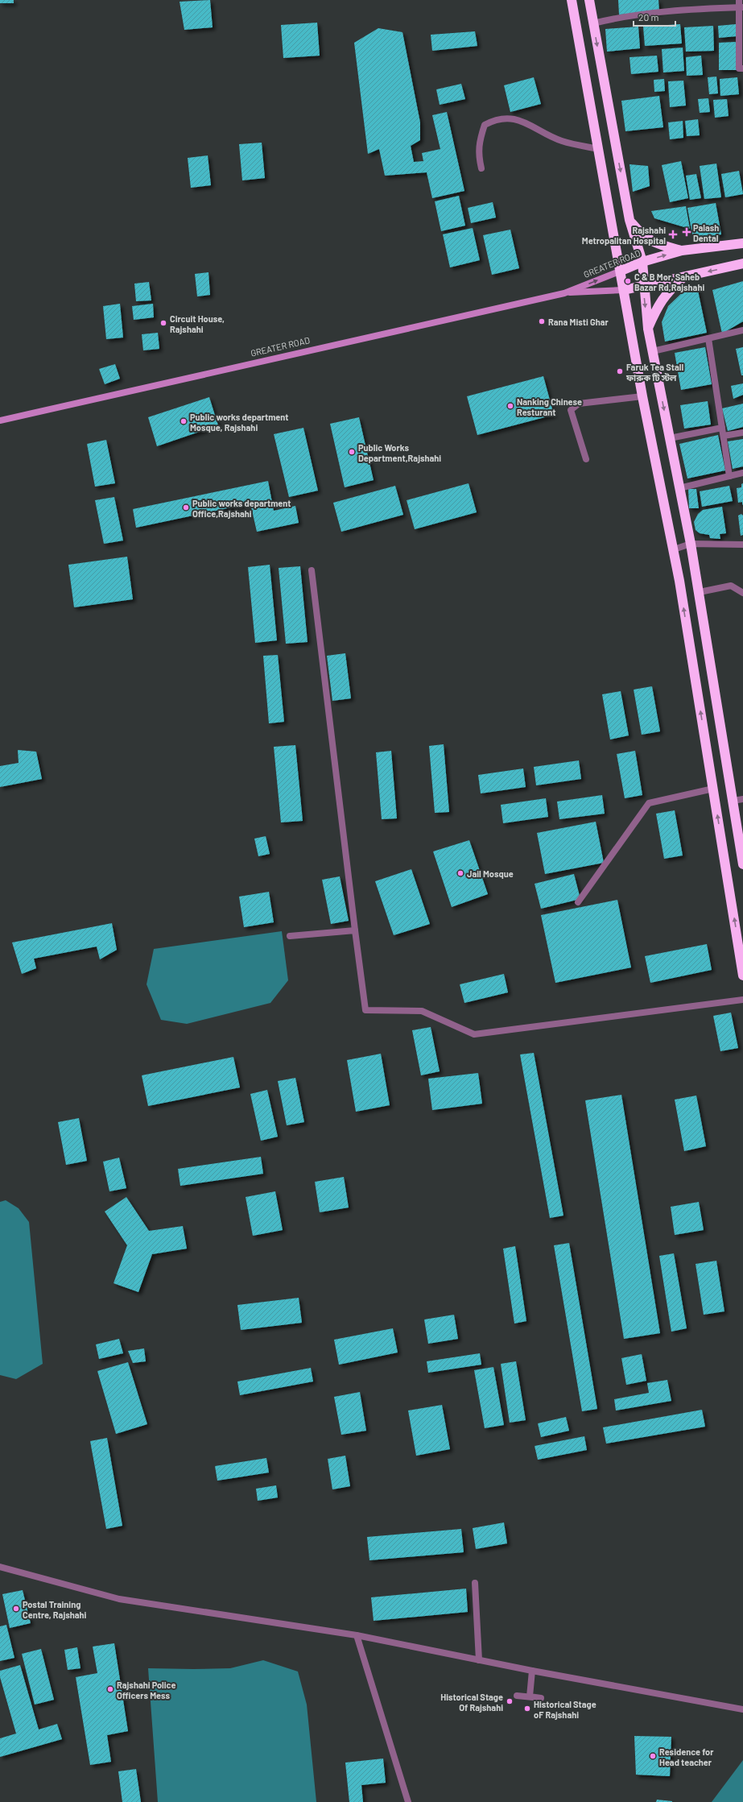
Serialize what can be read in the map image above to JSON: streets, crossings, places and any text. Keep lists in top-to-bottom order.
{
  "streets": {
    "highway": ["GREATER ROAD"]
  },
  "places": {
    "health": ["Palash Dental", "Rajshahi Metropalitan Hospital"],
    "other": [
      "C & B Mor, Saheb Bazar Rd,Rajshahi",
      "Rana Misti Ghar",
      "Circuit House, Rajshahi",
      "Faruk Tea Stall ফারুক টি স্টল",
      "Nanking Chinese Resturant",
      "Public works department Mosque, Rajshahi",
      "Public Works Department,Rajshahi",
      "Public works department Office,Rajshahi",
      "Jail Mosque",
      "Postal Training Centre, Rajshahi",
      "Rajshahi Police Officers Mess",
      "Historical Stage Of Rajshahi",
      "Historical Stage oF Rajshahi",
      "Residence for Head teacher"
    ]
  },
  "scale_bar": "20 m"
}
